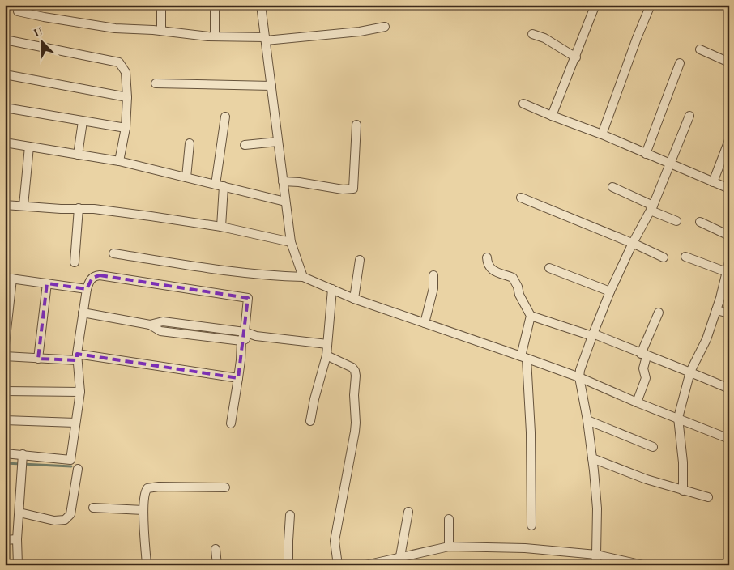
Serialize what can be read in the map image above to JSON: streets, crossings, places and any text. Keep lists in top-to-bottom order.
{
  "north": "top left"
}
